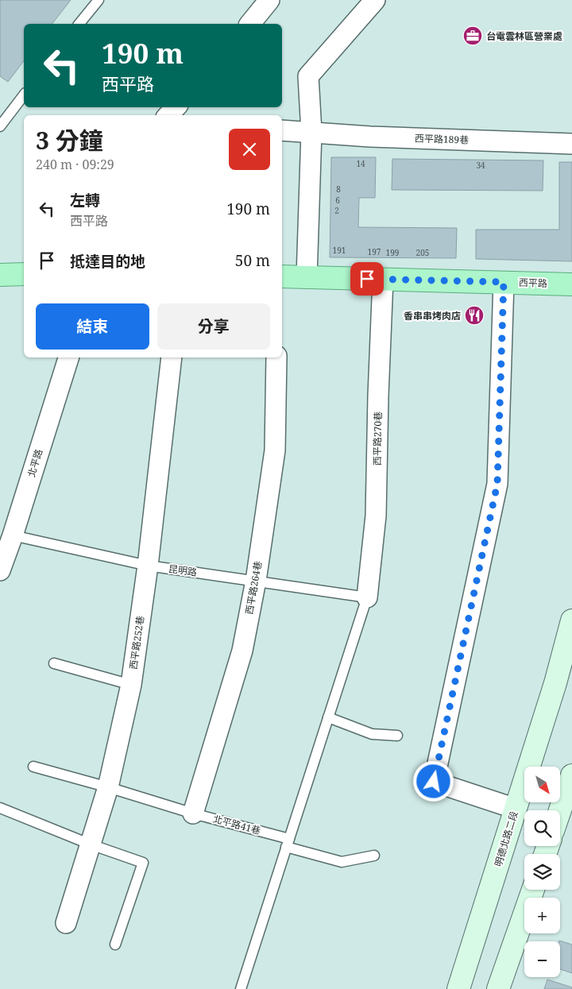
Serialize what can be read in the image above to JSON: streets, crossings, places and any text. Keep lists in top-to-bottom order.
{
  "streets": {
    "main road": ["西平路", "明德北路二段"],
    "street": [
      "西平路189巷",
      "西平路270巷",
      "北平路",
      "西平路264巷",
      "西平路252巷"
    ],
    "lane": ["昆明路", "北平路41巷"]
  },
  "crossings": [
    ["西平路", "西平路270巷"],
    ["西平路270巷", "昆明路"],
    ["北平路", "昆明路"],
    ["昆明路", "西平路264巷"],
    ["昆明路", "西平路252巷"],
    ["西平路264巷", "北平路41巷"],
    ["西平路252巷", "北平路41巷"]
  ],
  "places": {
    "office": ["台電雲林區營業處"],
    "restaurant": ["香串串烤肉店"]
  },
  "house_numbers": [
    "14",
    "34",
    "8",
    "6",
    "2",
    "191",
    "197",
    "199",
    "205"
  ],
  "north": "bottom right",
  "page": {
    "turn": ["190 m", "西平路"],
    "heading": ["3 分鐘", "240 m · 09:29"],
    "list": [
      {
        "name": "左轉",
        "note": "西平路",
        "value": "190 m"
      },
      {
        "name": "抵達目的地",
        "value": "50 m"
      }
    ],
    "buttons": ["結束", "分享"],
    "map_buttons": ["+", "−"]
  }
}
